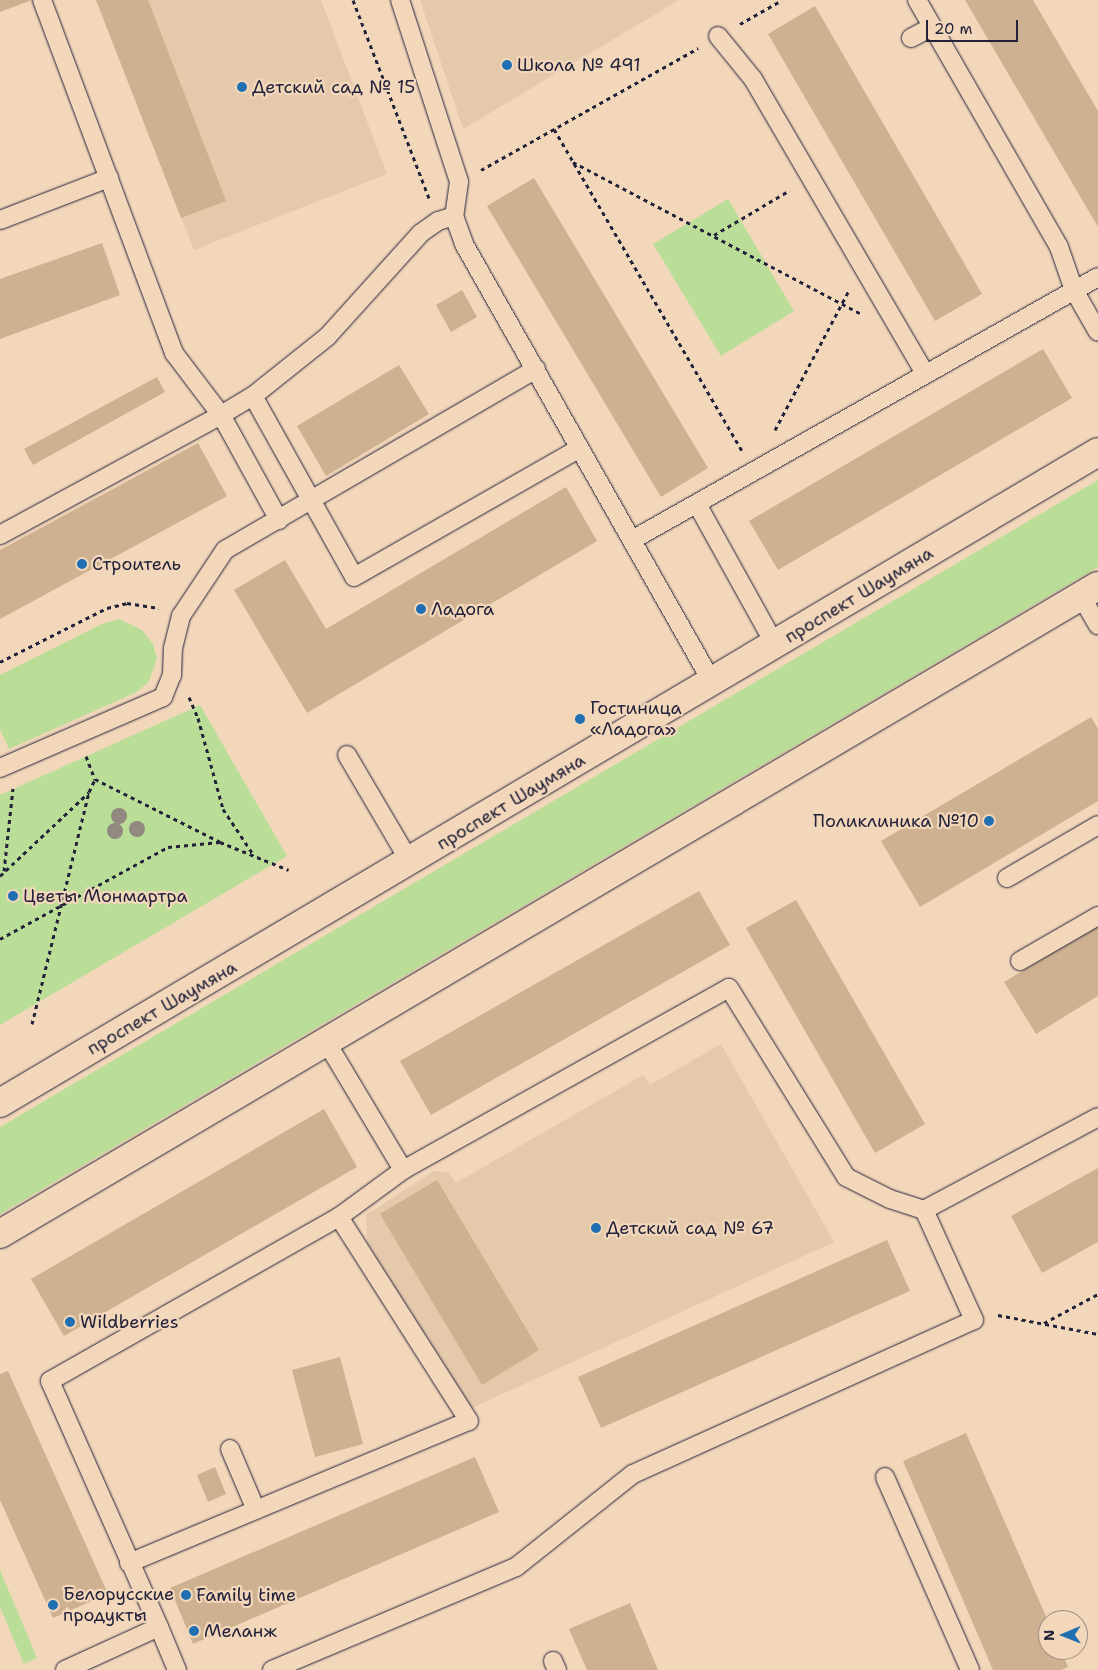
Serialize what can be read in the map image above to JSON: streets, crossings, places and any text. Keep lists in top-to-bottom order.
{
  "streets": {
    "street": ["проспект Шаумяна"]
  },
  "places": [
    "Школа № 491",
    "Детский сад № 15",
    "Строитель",
    "Ладога",
    "Гостиница «Ладога»",
    "Поликлиника №10",
    "Цветы Монмартра",
    "Детский сад № 67",
    "Wildberries",
    "Family time",
    "Белорусские продукты",
    "Меланж"
  ],
  "scale_bar": "20 m",
  "north": "left"
}
